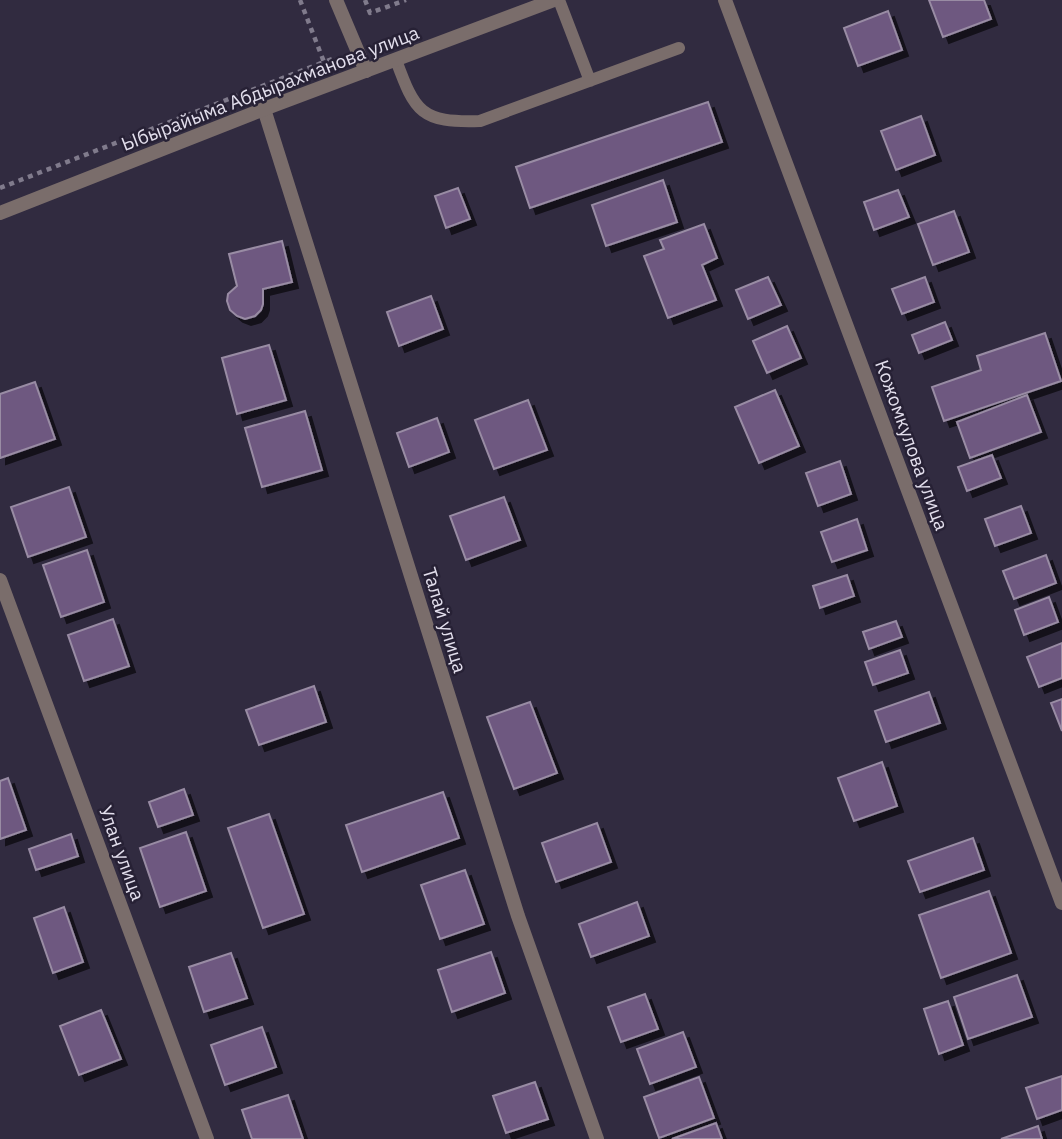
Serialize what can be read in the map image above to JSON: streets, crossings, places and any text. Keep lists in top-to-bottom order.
{
  "streets": {
    "street": [
      "Ыбырайыма Абдырахманова улица",
      "Кожомкулова улица",
      "Талай улица",
      "Улан улица"
    ]
  },
  "crossings": [
    ["Ыбырайыма Абдырахманова улица", "Талай улица"]
  ]
}
